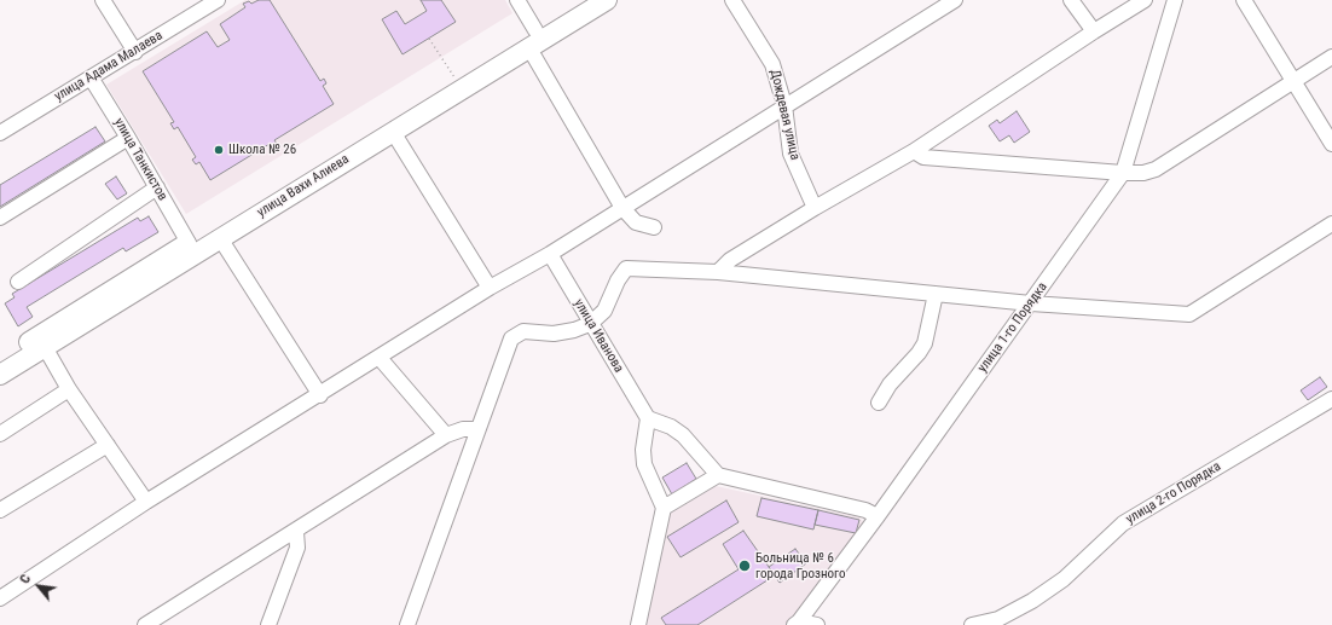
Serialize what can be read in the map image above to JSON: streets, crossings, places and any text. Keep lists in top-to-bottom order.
{
  "streets": {
    "main road": ["улица Вахи Алиева"],
    "street": [
      "улица Адама Малаева",
      "Дождевая улица",
      "улица Танкистов",
      "улица 1-го Порядка",
      "улица Иванова",
      "улица 2-го Порядка"
    ]
  },
  "crossings": [
    ["улица Адама Малаева", "улица Танкистов"],
    ["улица Танкистов", "улица Вахи Алиева"]
  ],
  "places": ["Школа № 26", "Больница № 6 города Грозного"],
  "north": "top left"
}
